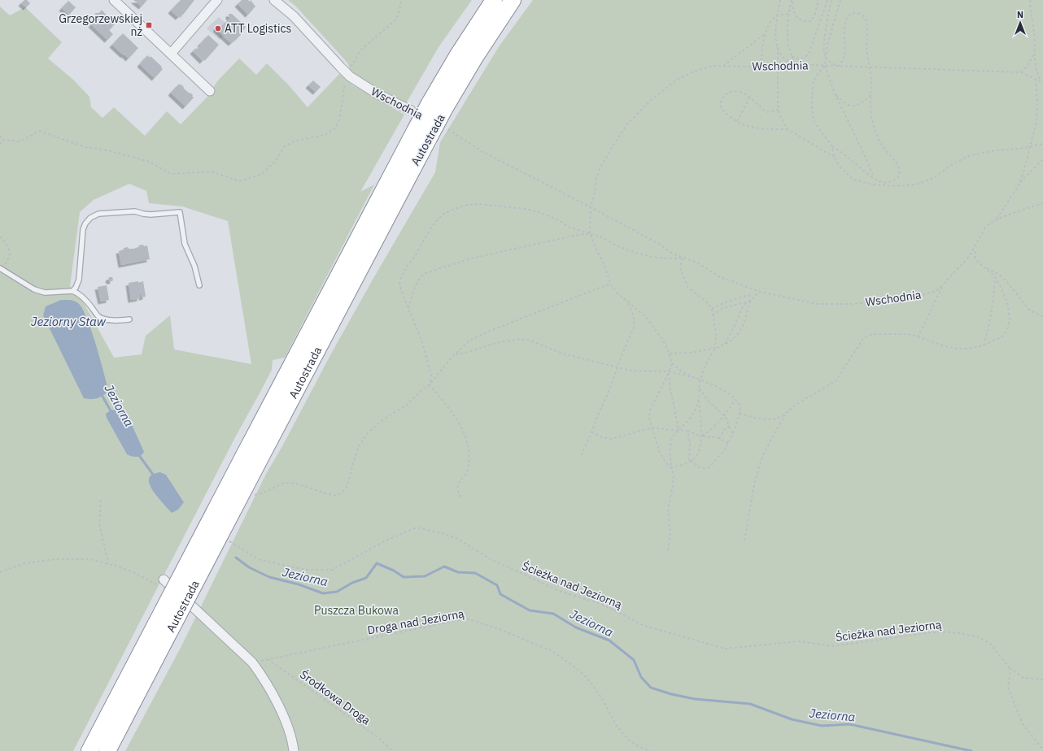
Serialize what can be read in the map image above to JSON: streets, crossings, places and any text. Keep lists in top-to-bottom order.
{
  "streets": {
    "highway": ["Autostrada"],
    "street": ["Wschodnia"],
    "path": ["Ścieżka nad Jeziorną", "Droga nad Jeziorną", "Środkowa Droga"]
  },
  "crossings": [
    ["Wschodnia", "Autostrada"],
    ["Droga nad Jeziorną", "Środkowa Droga"]
  ],
  "water": ["Jeziorny Staw", "Jeziorna"],
  "parks": ["Puszcza Bukowa"],
  "places": {
    "transit": ["Grzegorzewskiej nż"],
    "other": ["ATT Logistics"]
  },
  "north": "top"
}
